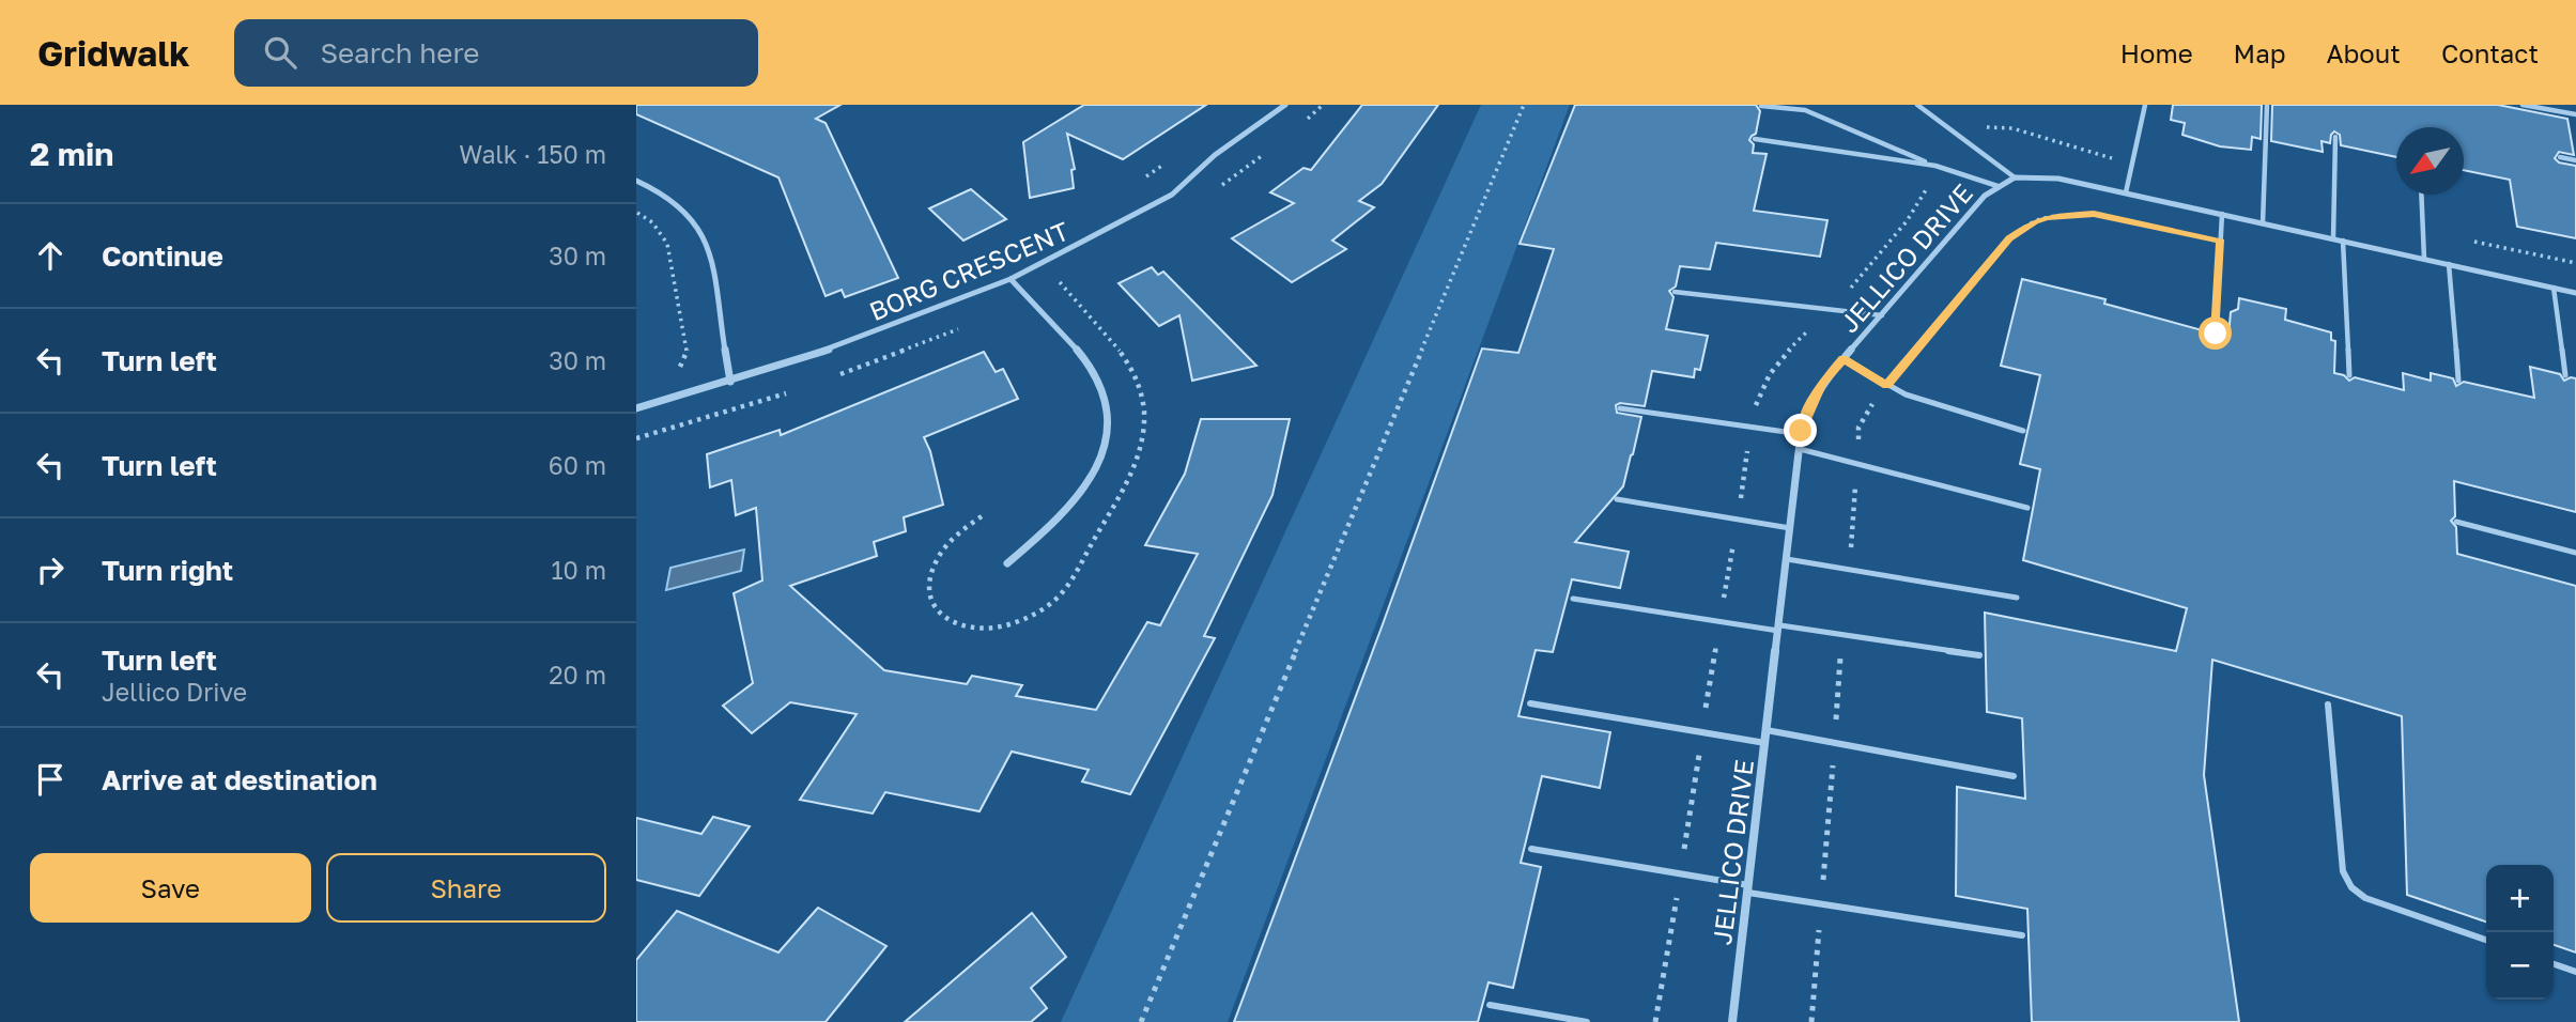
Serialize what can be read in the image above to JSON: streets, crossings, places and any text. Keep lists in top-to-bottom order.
{
  "streets": {
    "street": ["JELLICO DRIVE", "BORG CRESCENT"]
  },
  "north": "bottom left",
  "page": {
    "header": "Gridwalk",
    "search": "Search here",
    "nav": [
      "Home",
      "Map",
      "About",
      "Contact"
    ],
    "heading": ["2 min", "Walk · 150 m"],
    "list": [
      ["Continue", "30 m"],
      ["Turn left", "30 m"],
      ["Turn left", "60 m"],
      ["Turn right", "10 m"],
      ["Turn left", "Jellico Drive", "20 m"],
      "Arrive at destination"
    ],
    "buttons": ["Save", "Share"],
    "map_buttons": ["+", "−"]
  }
}
